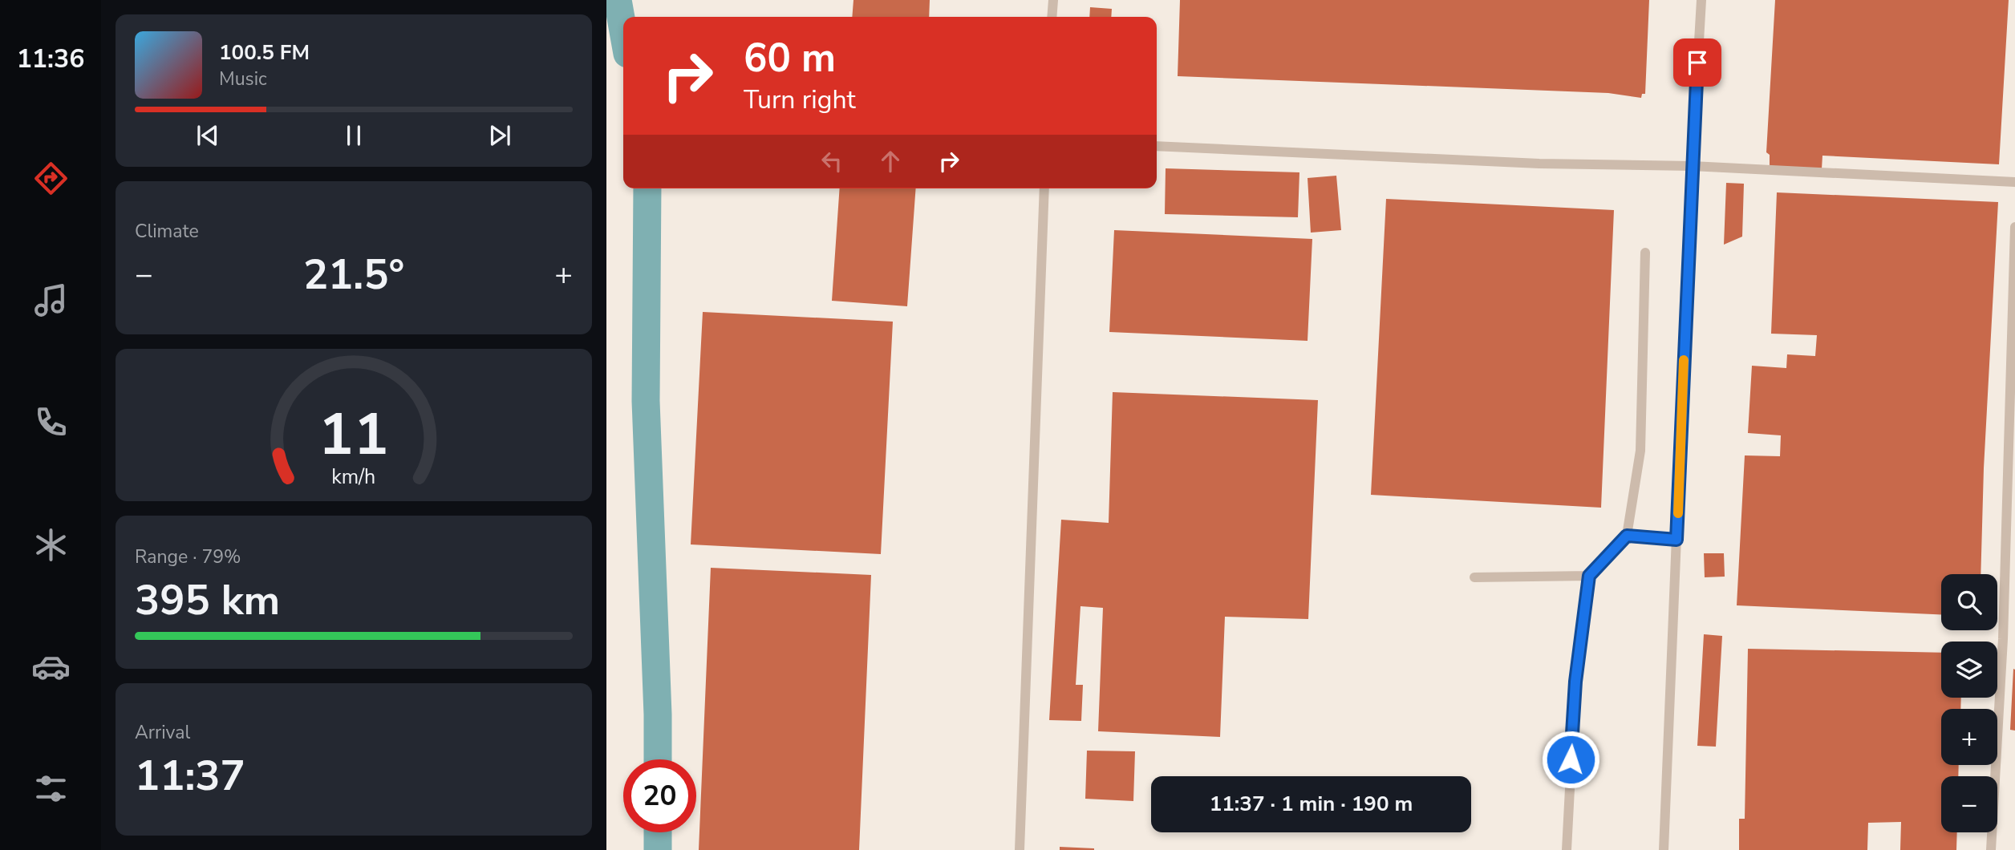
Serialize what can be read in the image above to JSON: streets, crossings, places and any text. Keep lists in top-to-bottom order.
{
  "page": {
    "tabs": "11:36",
    "turn": ["60 m", "Turn right"],
    "song": ["100.5 FM", "Music"],
    "tile": [
      "Climate",
      ["Range · 79%", "395 km"],
      ["Arrival", "11:37"]
    ],
    "heat": ["−", "21.5°", "+"],
    "map_buttons": ["+", "−"],
    "limit": "20",
    "trip": "11:37 · 1 min · 190 m",
    "gauge": ["11", "km/h"]
  }
}
